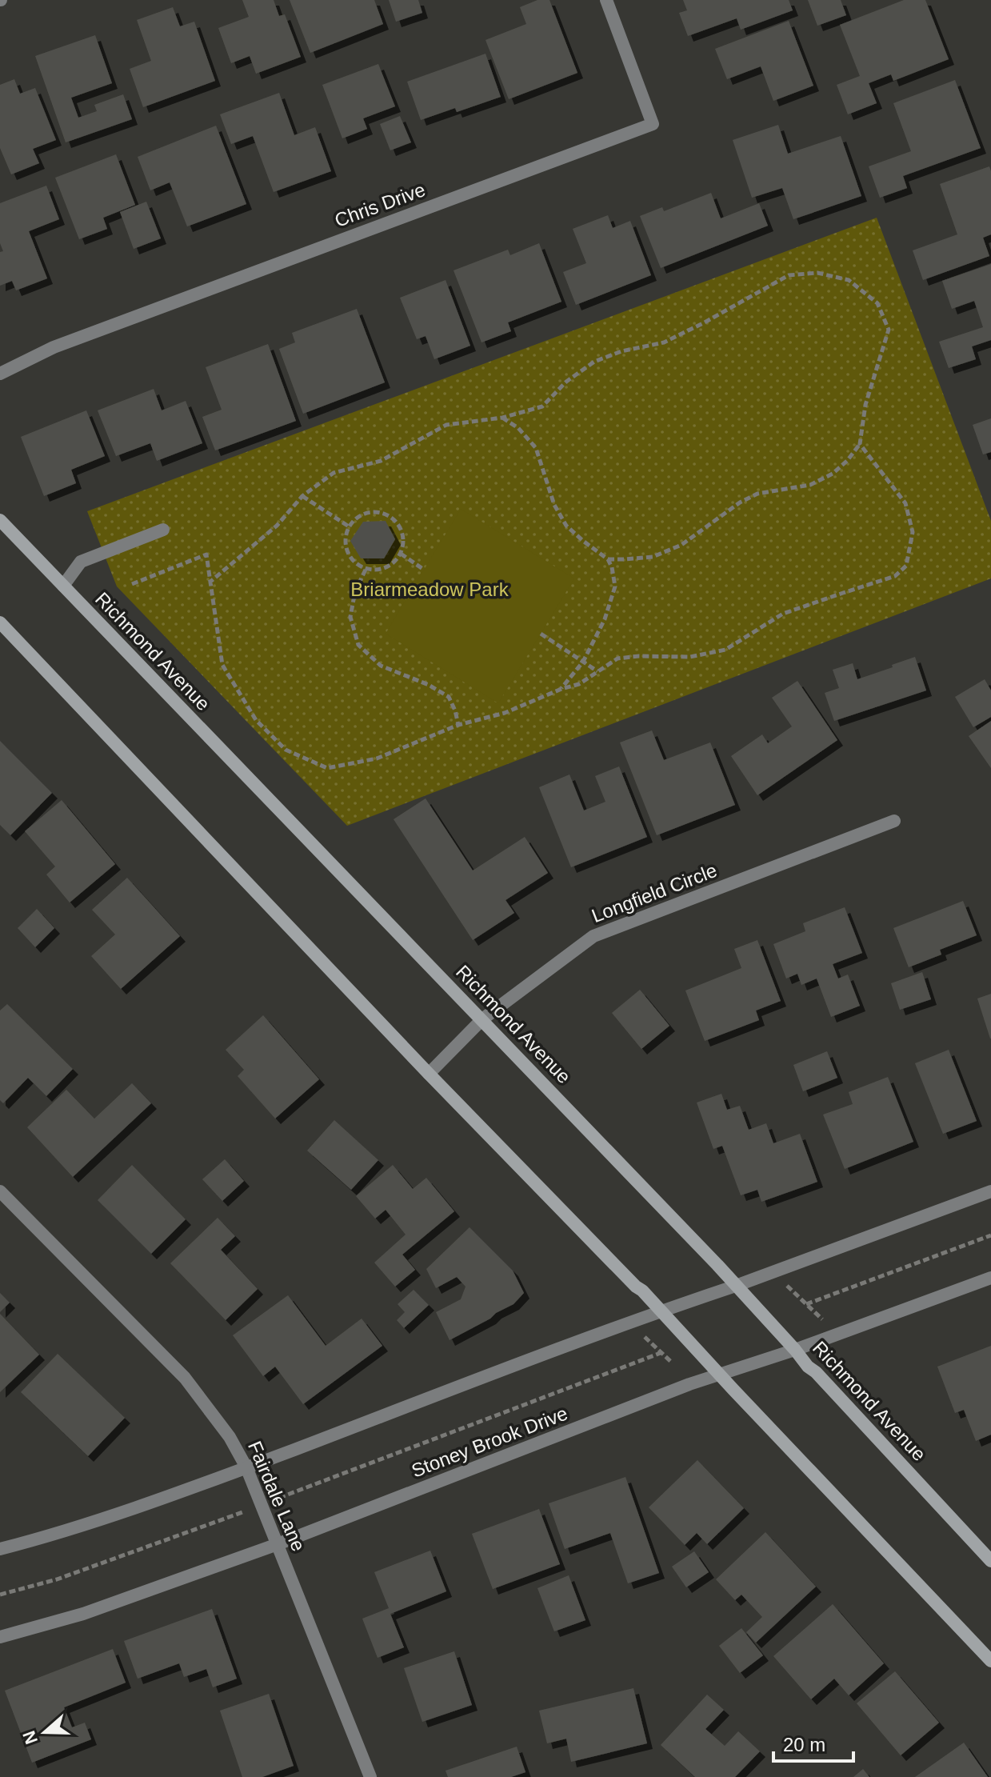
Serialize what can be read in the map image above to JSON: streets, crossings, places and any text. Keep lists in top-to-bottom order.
{
  "streets": {
    "main road": ["Richmond Avenue"],
    "street": [
      "Chris Drive",
      "Longfield Circle",
      "Stoney Brook Drive",
      "Fairdale Lane"
    ]
  },
  "crossings": [
    ["Richmond Avenue", "Longfield Circle"],
    ["Richmond Avenue", "Stoney Brook Drive"],
    ["Stoney Brook Drive", "Fairdale Lane"]
  ],
  "parks": ["Briarmeadow Park"],
  "scale_bar": "20 m",
  "north": "left"
}
